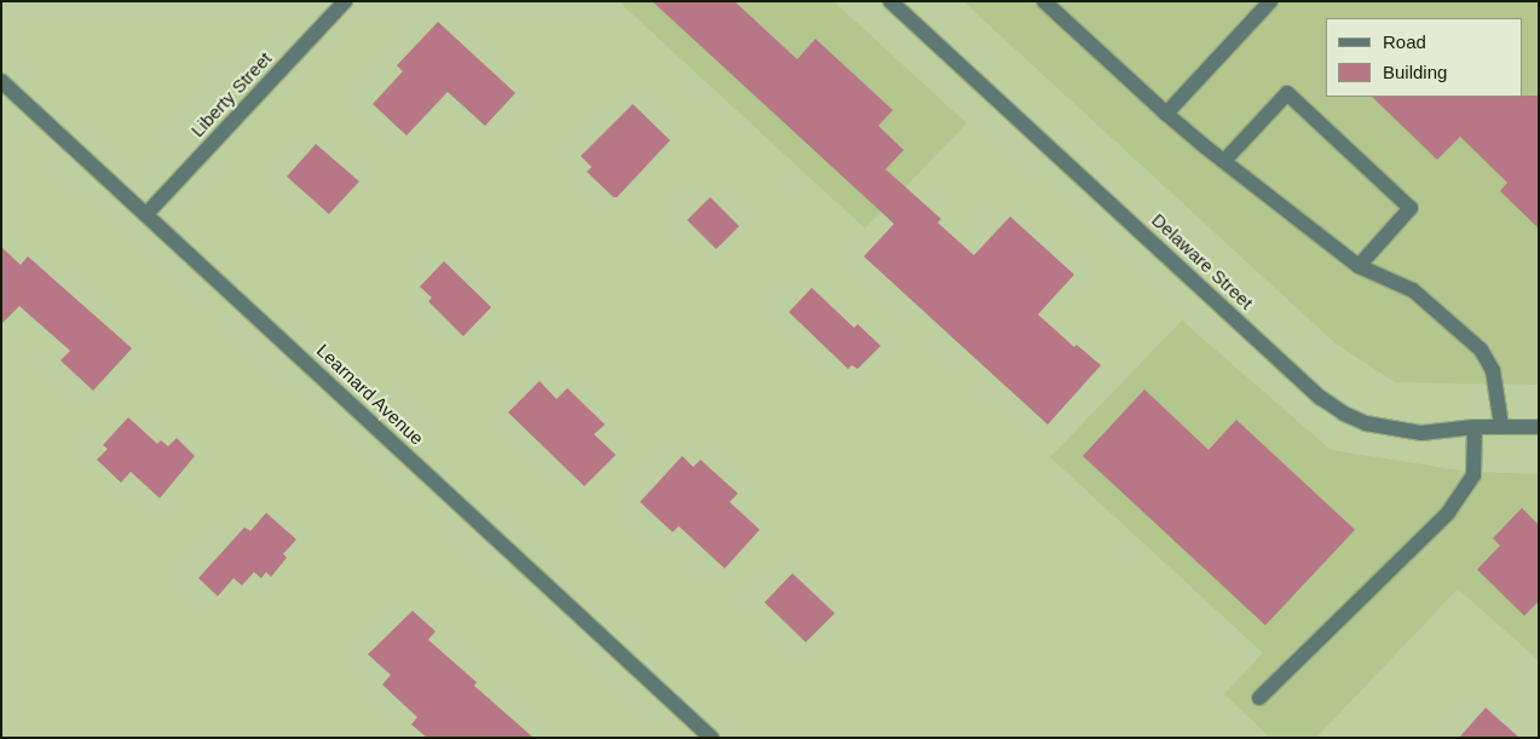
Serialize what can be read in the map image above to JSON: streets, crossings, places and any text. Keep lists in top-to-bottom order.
{
  "streets": {
    "street": ["Liberty Street", "Delaware Street", "Learnard Avenue"]
  },
  "crossings": [
    ["Liberty Street", "Learnard Avenue"]
  ],
  "legend": ["Road", "Building"]
}
